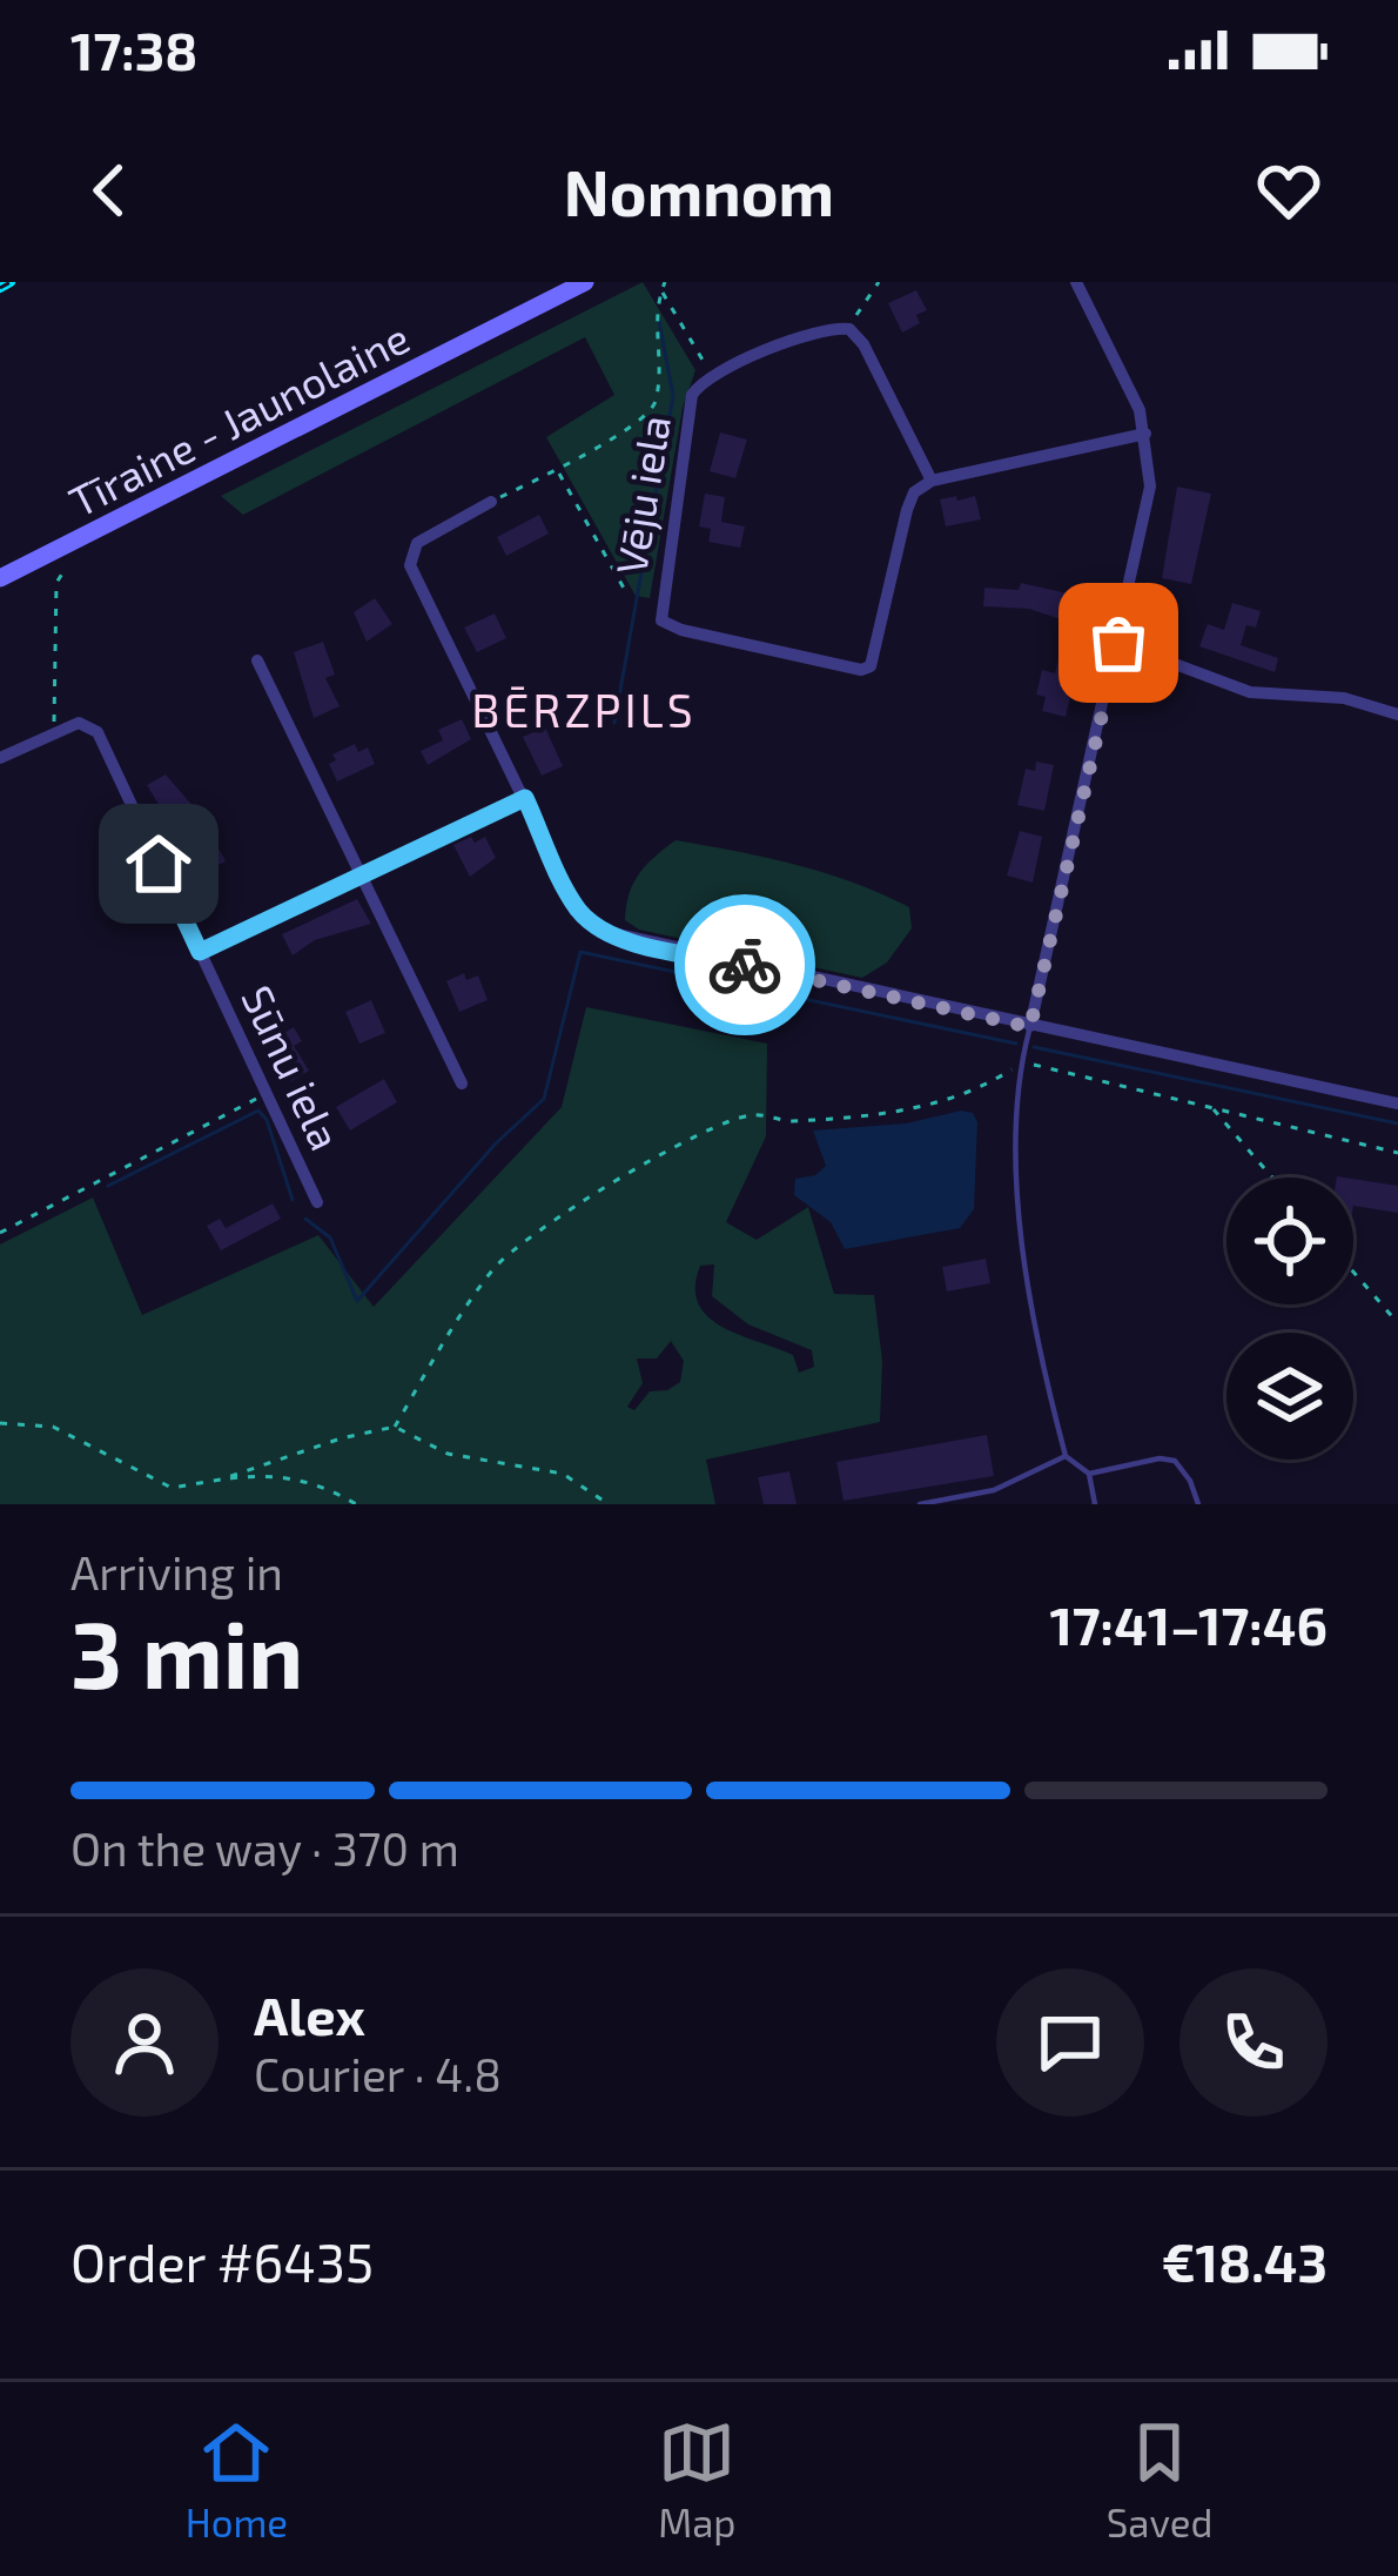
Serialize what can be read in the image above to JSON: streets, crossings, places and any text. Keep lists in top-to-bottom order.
{
  "streets": {
    "main road": ["Tīraine - Jaunolaine"],
    "street": ["Vēju iela", "Sūnu iela"]
  },
  "districts": ["BĒRZPILS"],
  "page": {
    "status": "17:38",
    "header": "Nomnom",
    "heading": ["3 min", "Arriving in", "17:41–17:46"],
    "panel": [
      "Alex",
      "Courier · 4.8",
      "Order #6435",
      "€18.43"
    ],
    "bar": "On the way · 370 m",
    "tabs": ["Home", "Map", "Saved"]
  }
}
